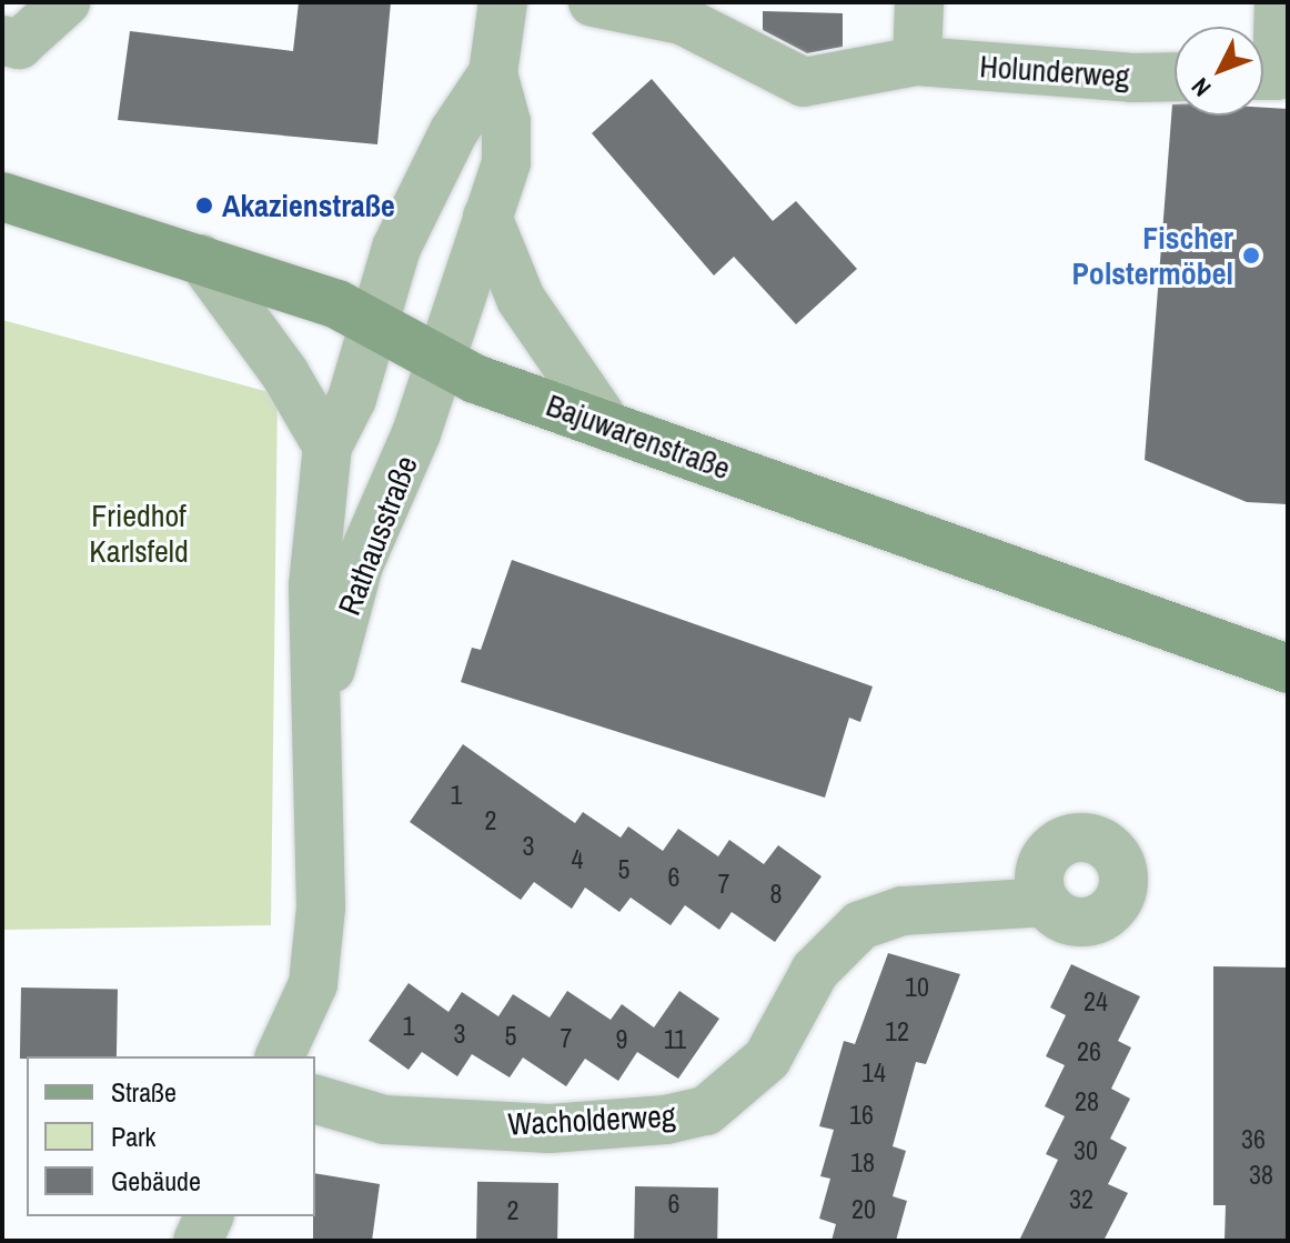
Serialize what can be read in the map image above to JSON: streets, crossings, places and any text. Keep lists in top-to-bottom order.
{
  "streets": {
    "main road": ["Bajuwarenstraße"],
    "street": ["Holunderweg", "Rathausstraße", "Wacholderweg"]
  },
  "crossings": [
    ["Bajuwarenstraße", "Rathausstraße"]
  ],
  "parks": ["Friedhof Karlsfeld"],
  "places": ["Akazienstraße", "Fischer Polstermöbel"],
  "house_numbers": [
    "1",
    "2",
    "3",
    "4",
    "5",
    "6",
    "7",
    "8",
    "10",
    "24",
    "1",
    "12",
    "3",
    "5",
    "7",
    "9",
    "11",
    "26",
    "14",
    "28",
    "16",
    "36",
    "30",
    "18",
    "38",
    "32",
    "6",
    "20",
    "2"
  ],
  "legend": ["Straße", "Park", "Gebäude"],
  "north": "bottom left"
}
